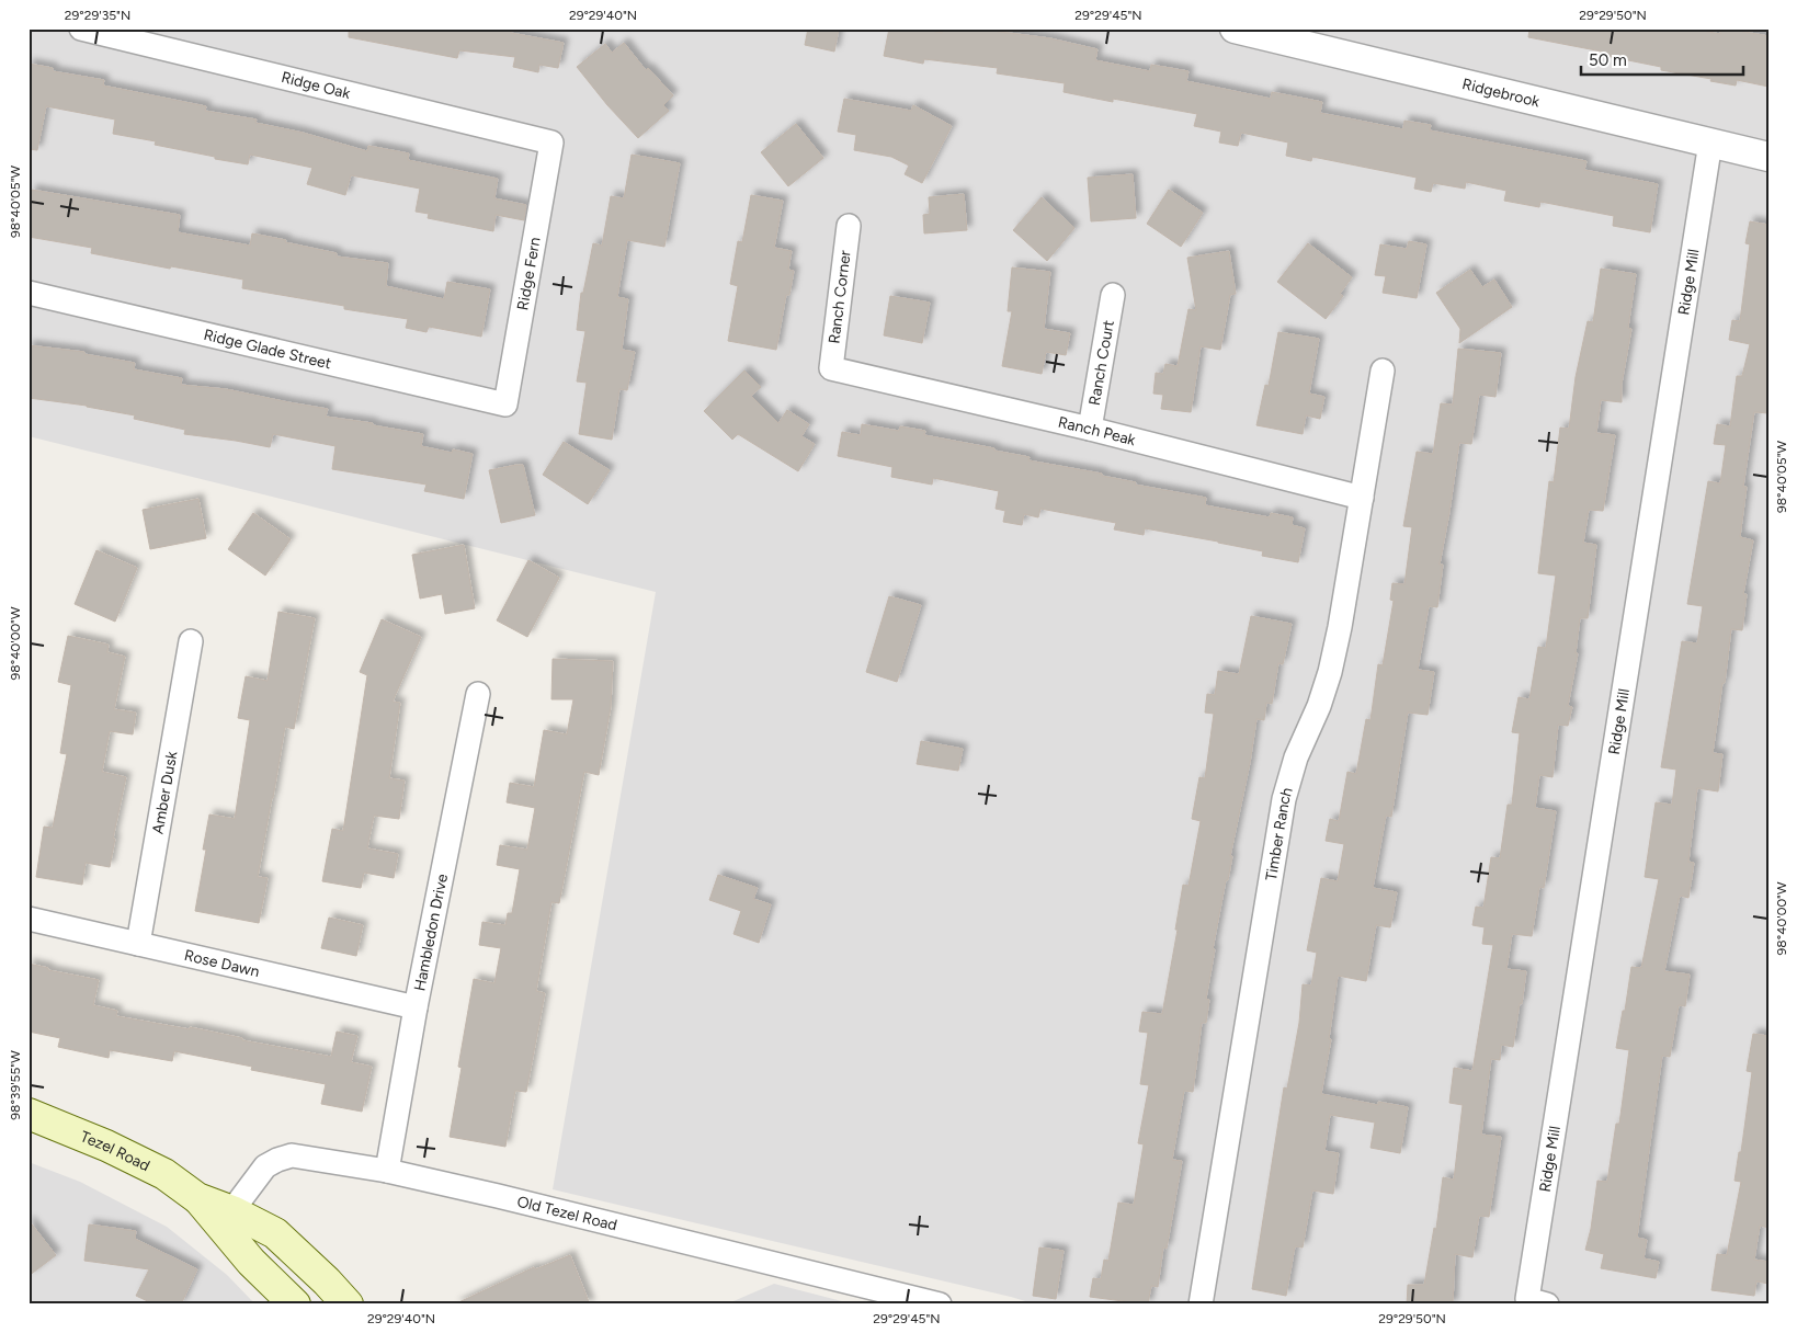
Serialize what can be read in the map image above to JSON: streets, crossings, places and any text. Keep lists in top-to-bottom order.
{
  "streets": {
    "main road": ["Tezel Road"],
    "street": [
      "Ridge Oak",
      "Ridgebrook",
      "Ridge Fern",
      "Ridge Mill",
      "Ranch Corner",
      "Ridge Glade Street",
      "Ranch Court",
      "Ranch Peak",
      "Amber Dusk",
      "Timber Ranch",
      "Hambledon Drive",
      "Rose Dawn",
      "Old Tezel Road"
    ]
  },
  "crossings": [
    ["Ridge Oak", "Ridge Fern"],
    ["Ridgebrook", "Ridge Mill"],
    ["Ridge Fern", "Ridge Glade Street"],
    ["Ranch Corner", "Ranch Peak"],
    ["Ranch Court", "Ranch Peak"],
    ["Ranch Peak", "Timber Ranch"],
    ["Amber Dusk", "Rose Dawn"],
    ["Hambledon Drive", "Rose Dawn"],
    ["Hambledon Drive", "Old Tezel Road"],
    ["Tezel Road", "Old Tezel Road"]
  ],
  "scale_bar": "50 m",
  "coordinates": [
    "29°29'35\"N",
    "29°29'40\"N",
    "29°29'45\"N",
    "29°29'50\"N",
    "98°40'05\"W",
    "98°40'00\"W",
    "98°39'55\"W"
  ]
}
